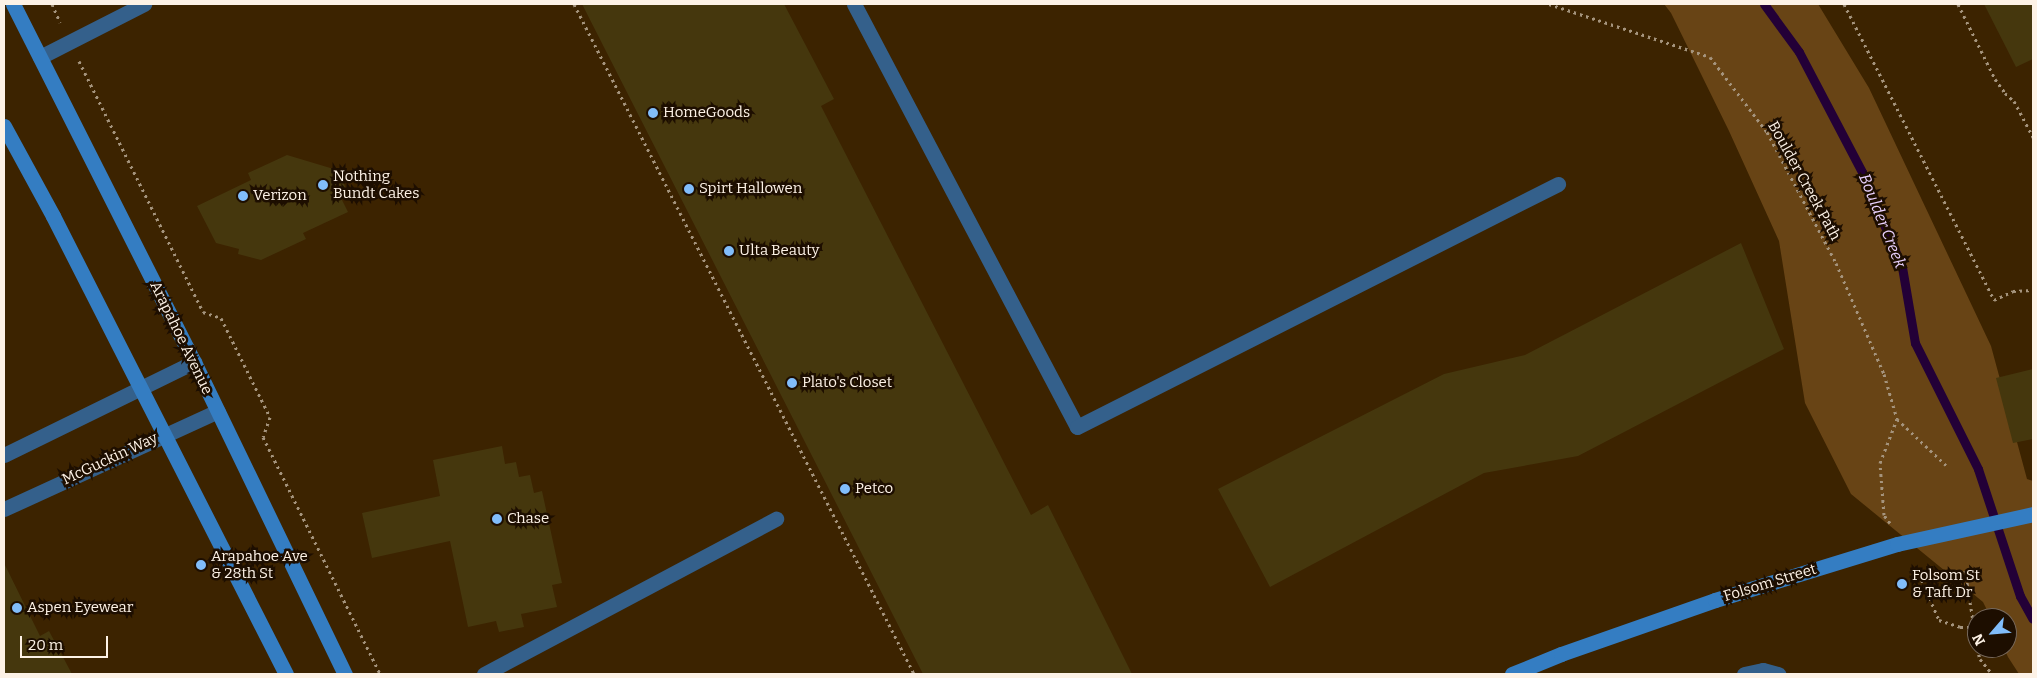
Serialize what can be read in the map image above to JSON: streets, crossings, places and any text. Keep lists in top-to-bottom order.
{
  "streets": {
    "main road": ["Arapahoe Avenue", "Folsom Street"],
    "street": ["McGuckin Way"],
    "path": ["Boulder Creek Path"]
  },
  "crossings": [
    ["Arapahoe Avenue", "McGuckin Way"]
  ],
  "water": ["Boulder Creek"],
  "places": [
    "HomeGoods",
    "Nothing Bundt Cakes",
    "Spirt Hallowen",
    "Verizon",
    "Ulta Beauty",
    "Plato's Closet",
    "Petco",
    "Chase",
    "Arapahoe Ave & 28th St",
    "Folsom St & Taft Dr",
    "Aspen Eyewear"
  ],
  "scale_bar": "20 m",
  "north": "bottom left"
}
